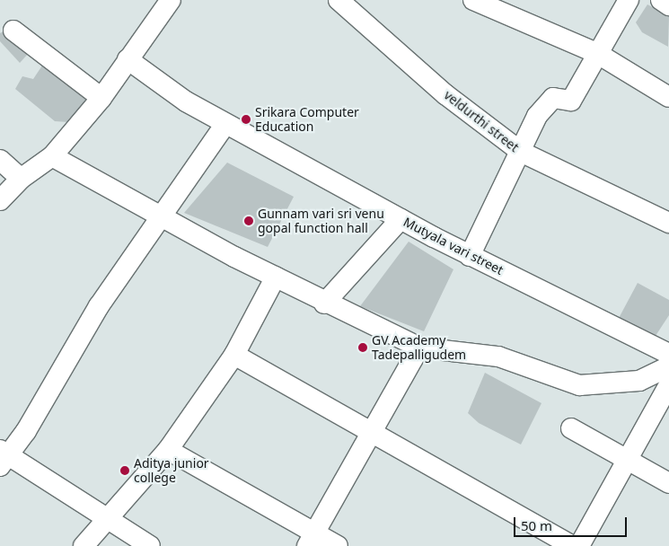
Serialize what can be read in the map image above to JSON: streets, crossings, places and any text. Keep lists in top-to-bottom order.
{
  "streets": {
    "street": ["veldurthi street", "Mutyala vari street"]
  },
  "places": [
    "Srikara Computer Education",
    "Gunnam vari sri venu gopal function hall",
    "GV Academy Tadepalligudem",
    "Aditya junior college"
  ],
  "scale_bar": "50 m"
}
